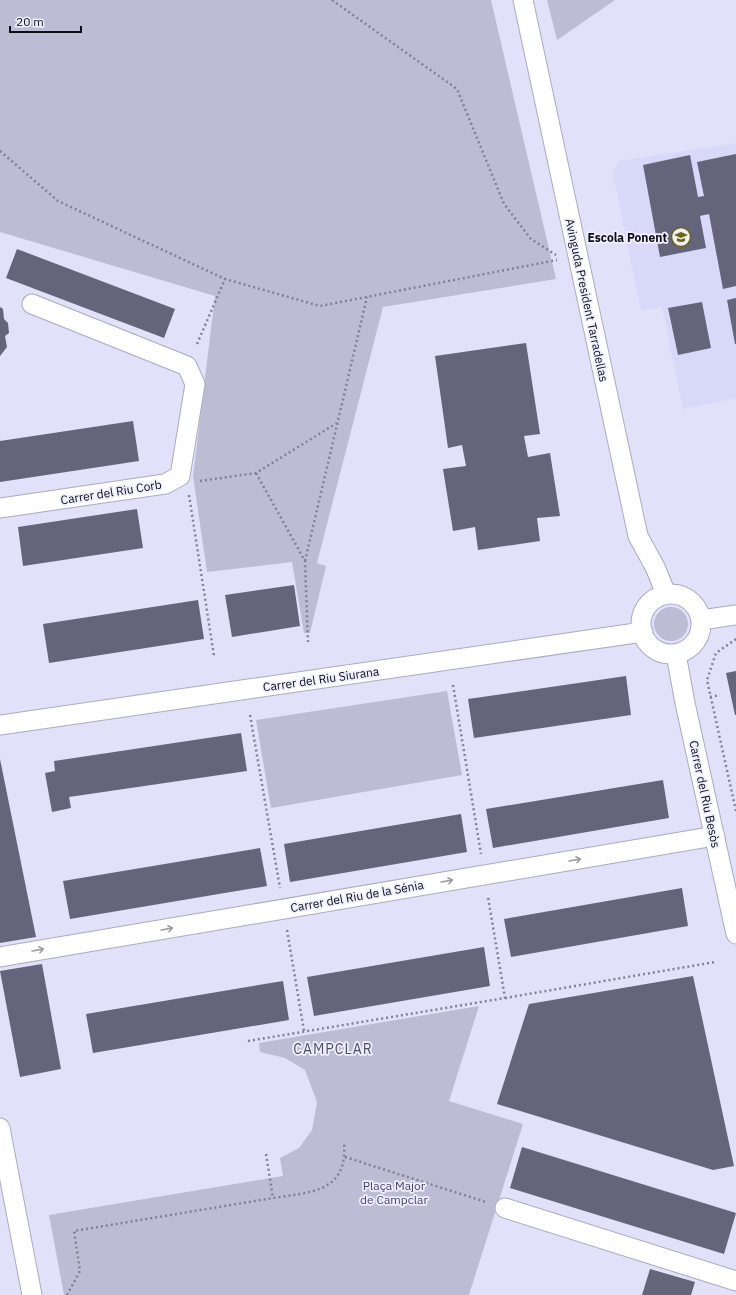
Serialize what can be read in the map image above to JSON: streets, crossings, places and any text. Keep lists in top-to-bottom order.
{
  "streets": {
    "street": [
      "Avinguda President Tarradellas",
      "Carrer del Riu Corb",
      "Carrer del Riu Siurana",
      "Carrer del Riu Besòs",
      "Carrer del Riu de la Sénia"
    ]
  },
  "crossings": [
    ["Avinguda President Tarradellas", "Carrer del Riu Siurana"],
    ["Avinguda President Tarradellas", "Carrer del Riu Besòs"],
    ["Carrer del Riu Siurana", "Carrer del Riu Besòs"],
    ["Carrer del Riu Besòs", "Carrer del Riu de la Sénia"]
  ],
  "one_way": ["Carrer del Riu de la Sénia"],
  "districts": ["CAMPCLAR"],
  "parks": ["Plaça Major de Campclar"],
  "places": {
    "school or university": ["Escola Ponent"]
  },
  "scale_bar": "20 m"
}
